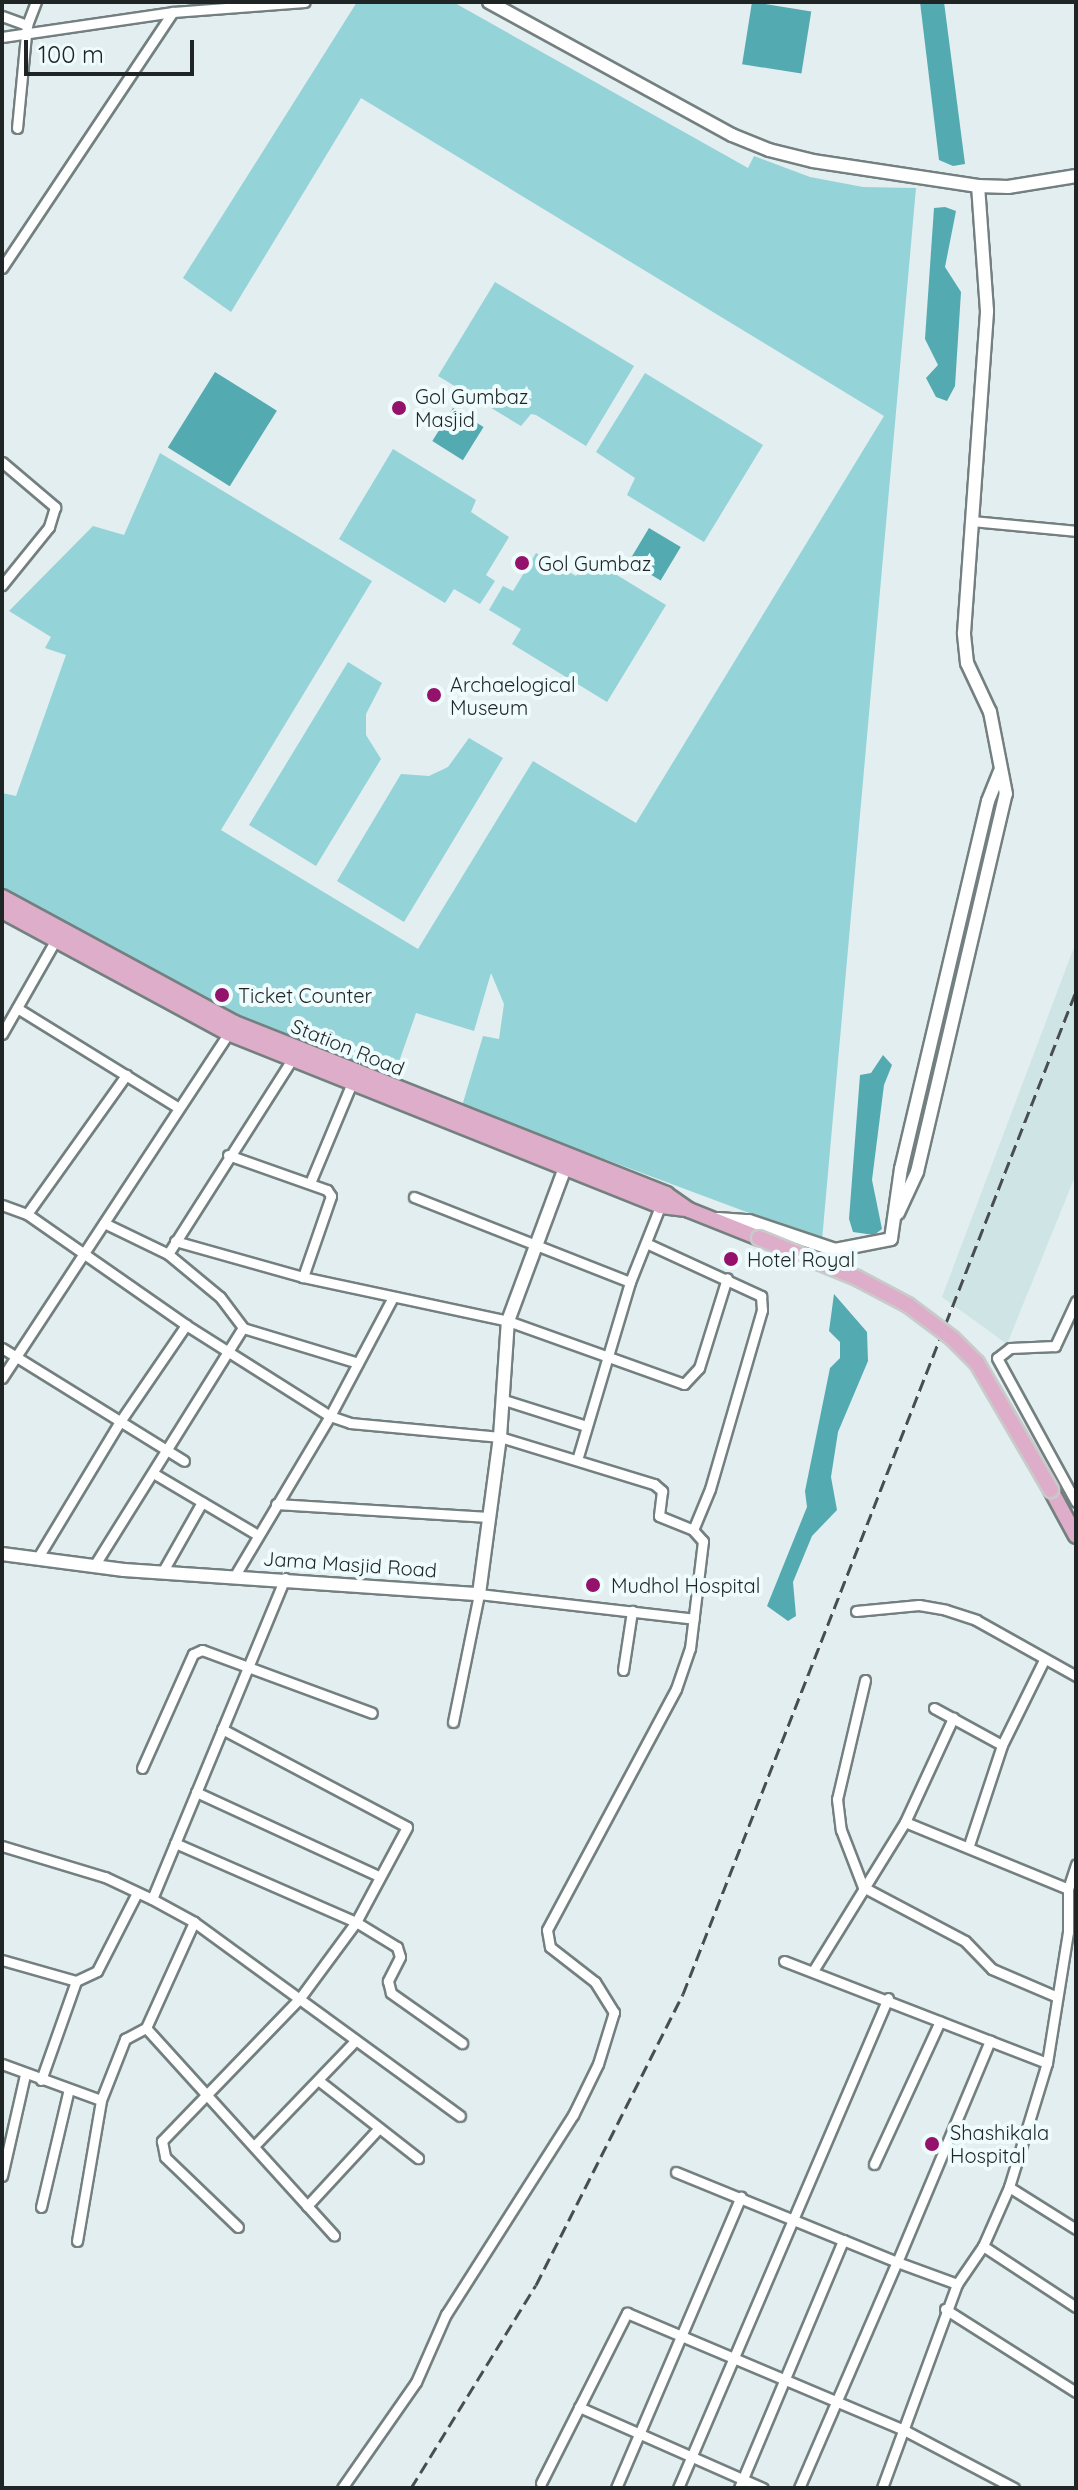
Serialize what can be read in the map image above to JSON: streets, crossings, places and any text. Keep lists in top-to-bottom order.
{
  "streets": {
    "main road": ["Station Road"],
    "street": ["Jama Masjid Road"]
  },
  "places": [
    "Gol Gumbaz Masjid",
    "Gol Gumbaz",
    "Archaelogical Museum",
    "Ticket Counter",
    "Hotel Royal",
    "Mudhol Hospital",
    "Shashikala Hospital"
  ],
  "scale_bar": "100 m"
}
